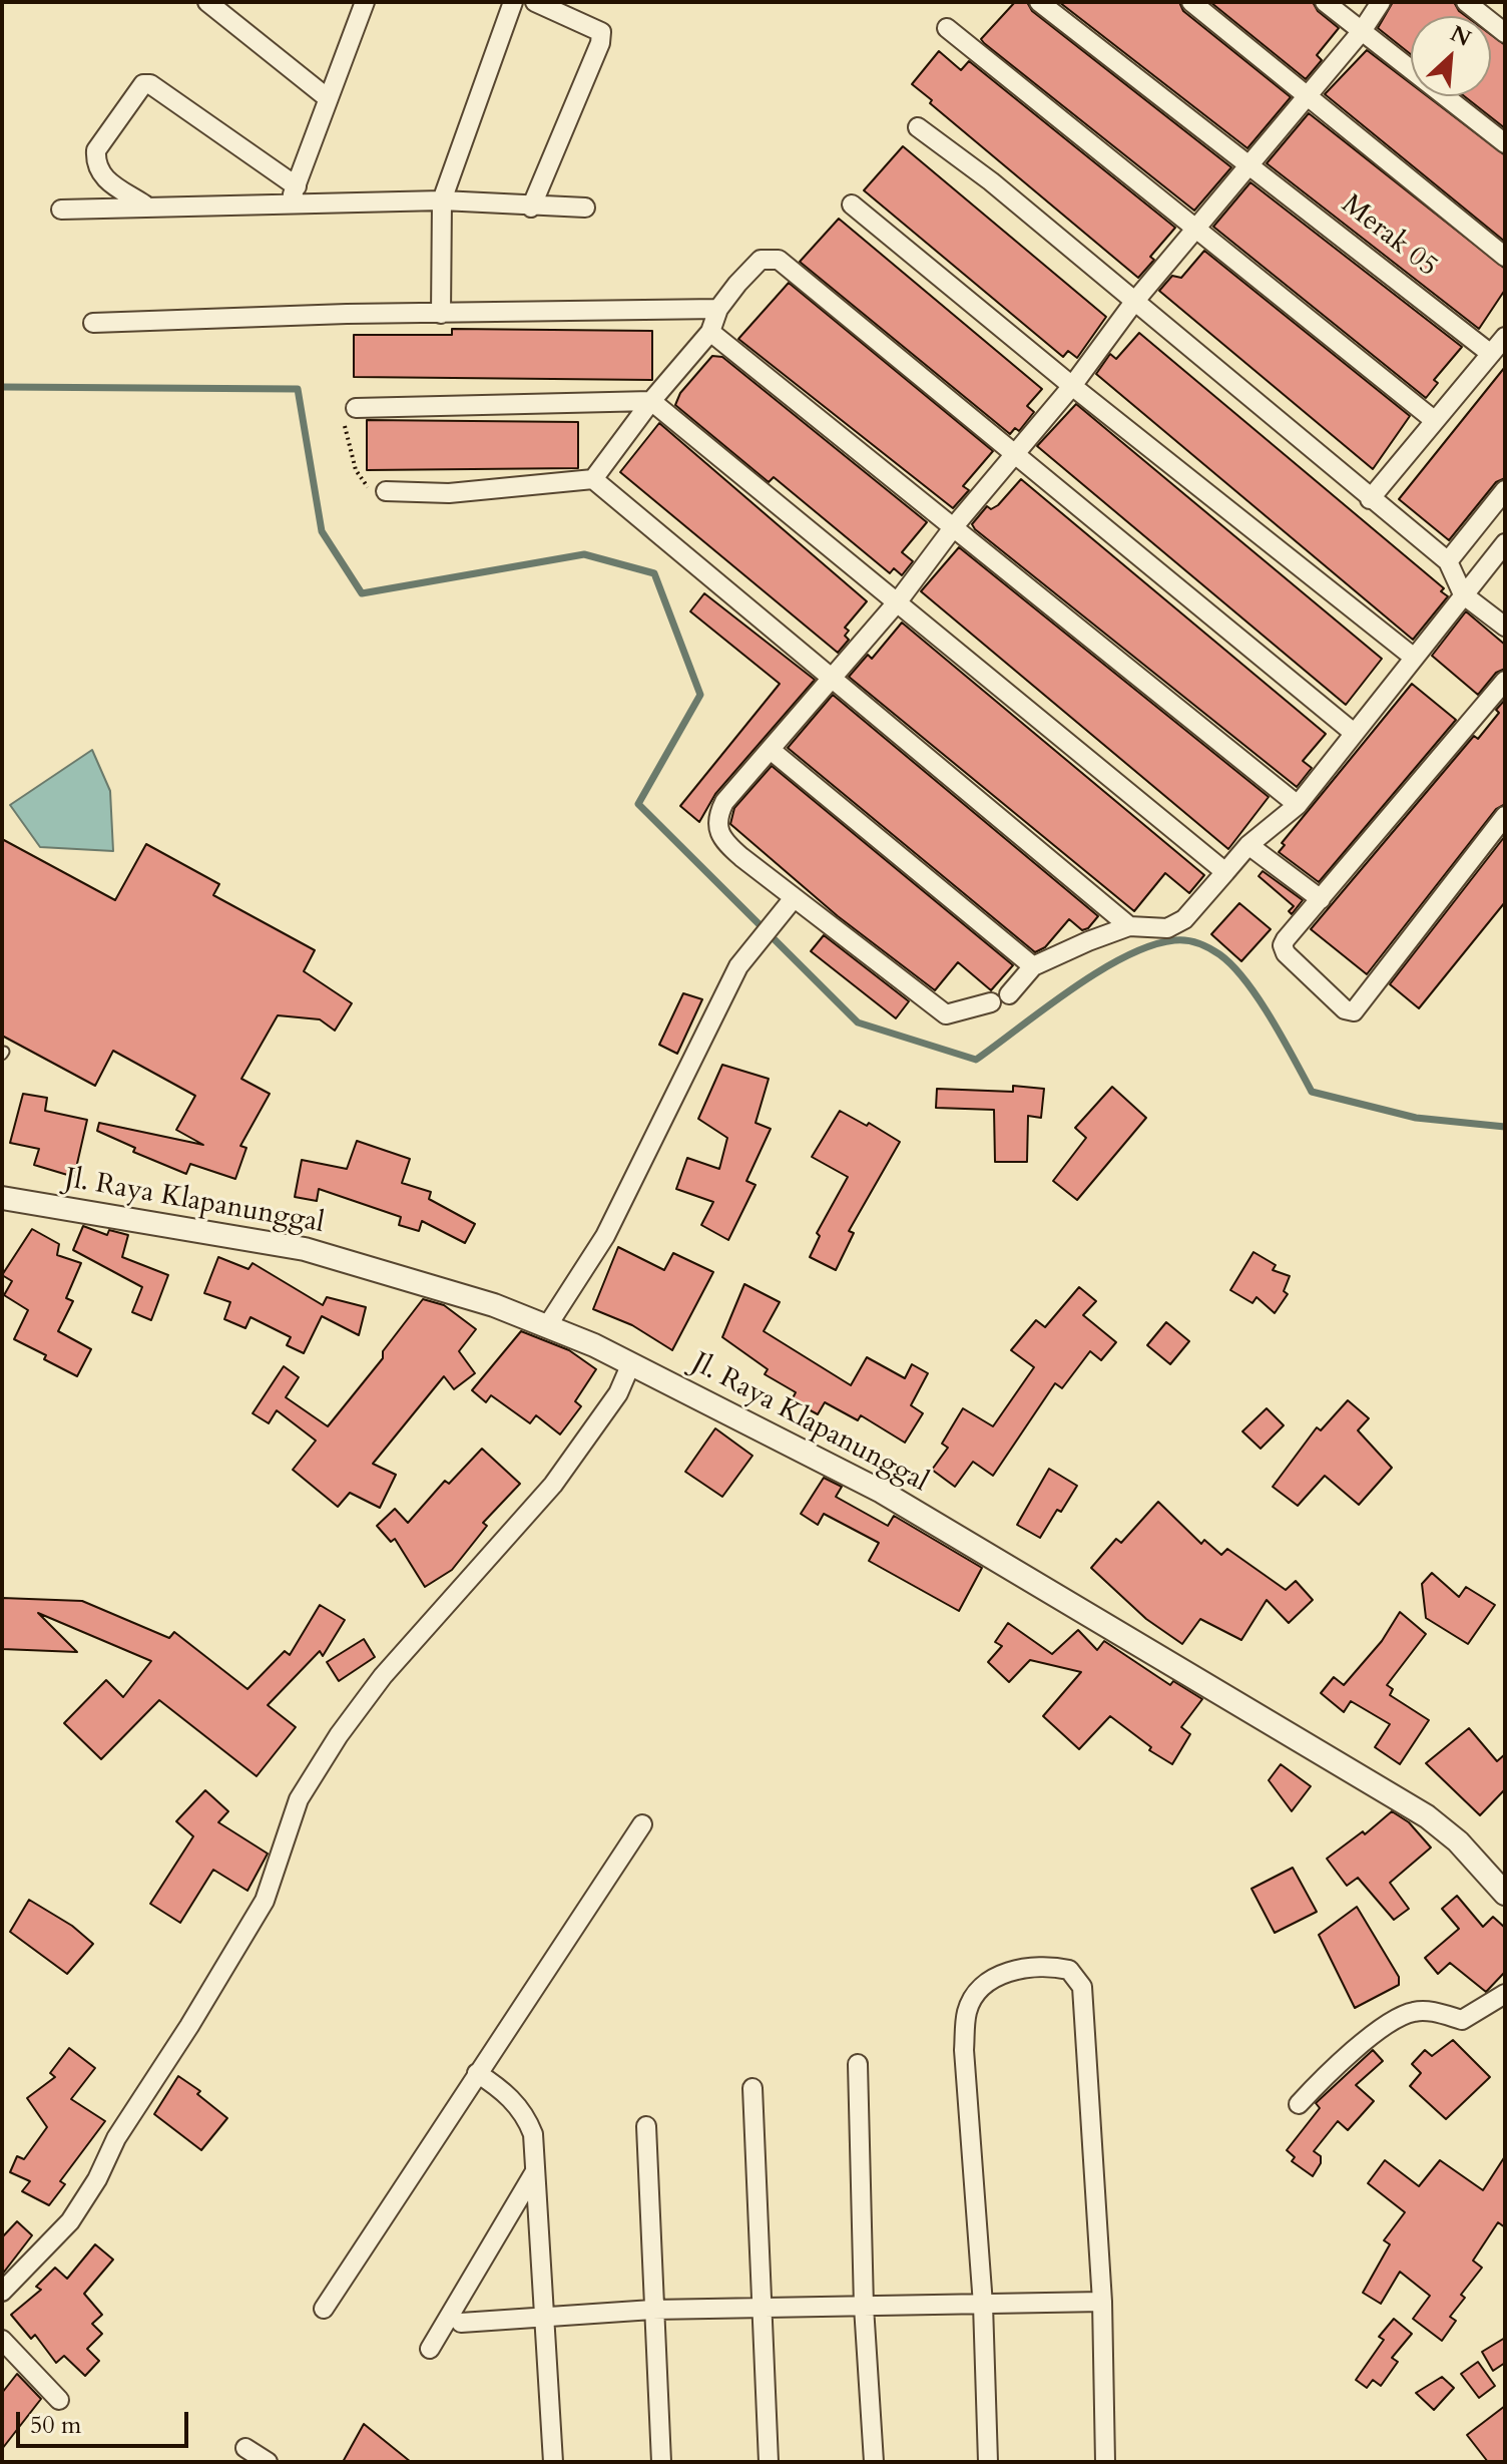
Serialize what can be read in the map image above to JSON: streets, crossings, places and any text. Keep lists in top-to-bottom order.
{
  "streets": {
    "street": ["Merak 05", "Jl. Raya Klapanunggal"]
  },
  "scale_bar": "50 m",
  "north": "top right"
}
